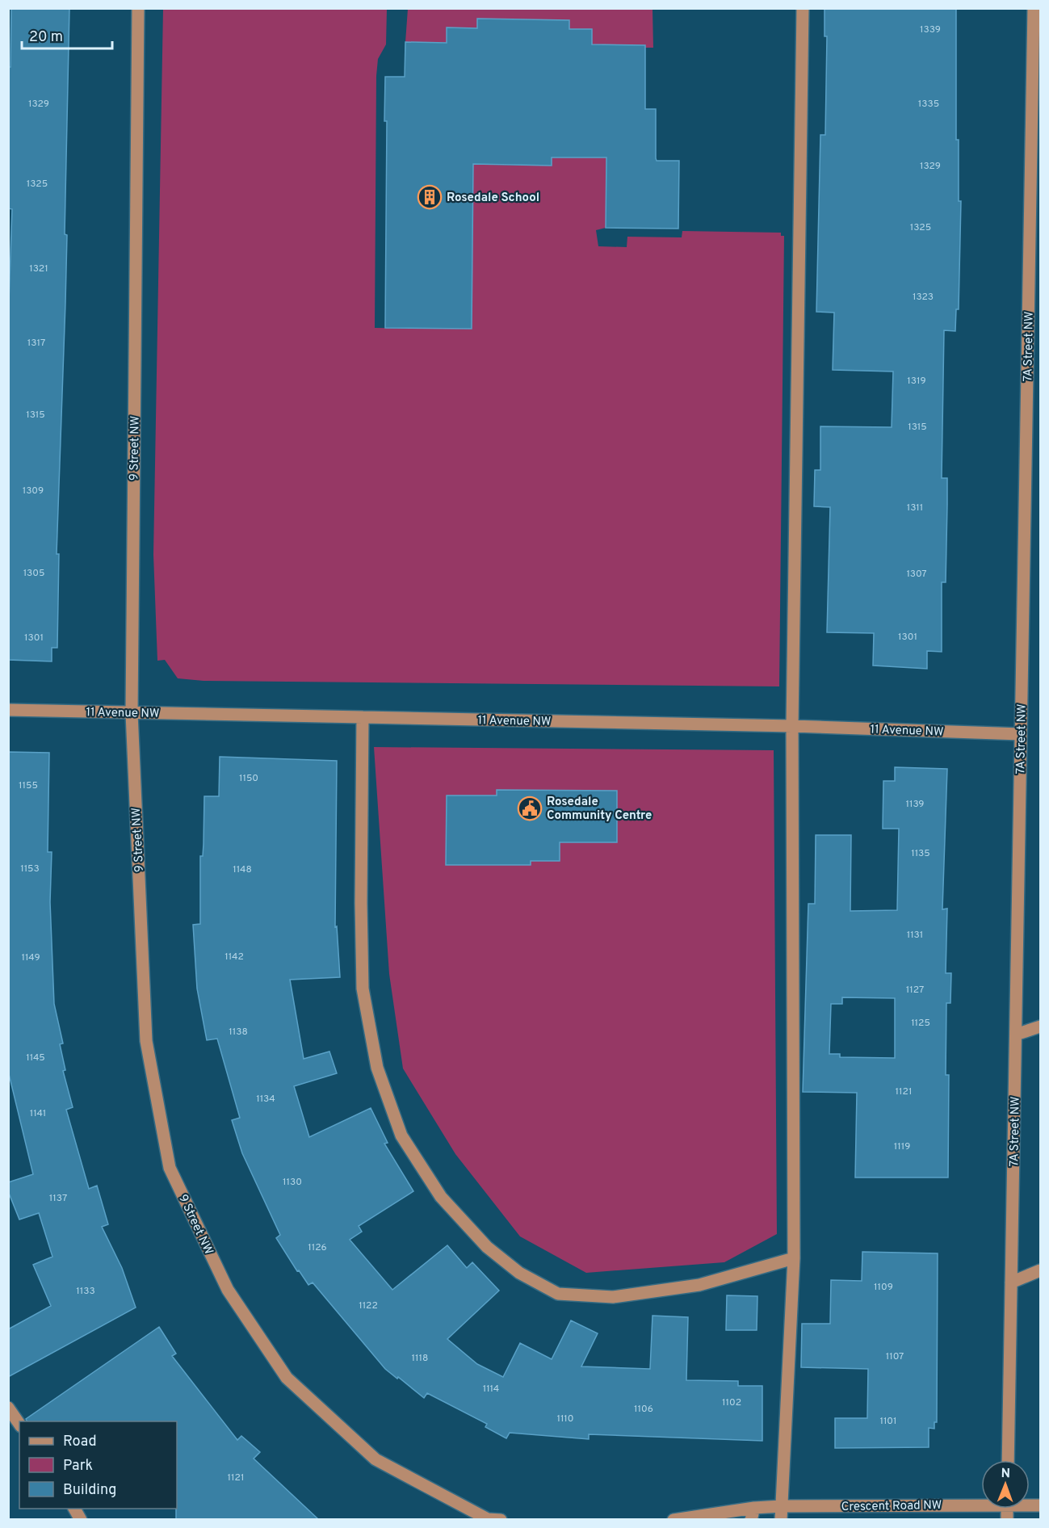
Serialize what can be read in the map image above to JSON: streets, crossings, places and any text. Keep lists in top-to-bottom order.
{
  "streets": {
    "street": [
      "7A Street NW",
      "9 Street NW",
      "11 Avenue NW",
      "Crescent Road NW"
    ]
  },
  "crossings": [
    ["7A Street NW", "11 Avenue NW"],
    ["9 Street NW", "11 Avenue NW"]
  ],
  "places": {
    "building": ["Rosedale School"],
    "public building": ["Rosedale Community Centre"]
  },
  "house_numbers": [
    "1339",
    "1329",
    "1335",
    "1329",
    "1325",
    "1325",
    "1321",
    "1323",
    "1317",
    "1319",
    "1315",
    "1315",
    "1309",
    "1311",
    "1305",
    "1307",
    "1301",
    "1301",
    "1150",
    "1155",
    "1139",
    "1135",
    "1153",
    "1148",
    "1131",
    "1142",
    "1149",
    "1127",
    "1125",
    "1138",
    "1145",
    "1121",
    "1134",
    "1141",
    "1119",
    "1130",
    "1137",
    "1126",
    "1109",
    "1133",
    "1122",
    "1107",
    "1118",
    "1114",
    "1102",
    "1106",
    "1110",
    "1101",
    "1121"
  ],
  "legend": ["Road", "Park", "Building"],
  "scale_bar": "20 m",
  "north": "top"
}
